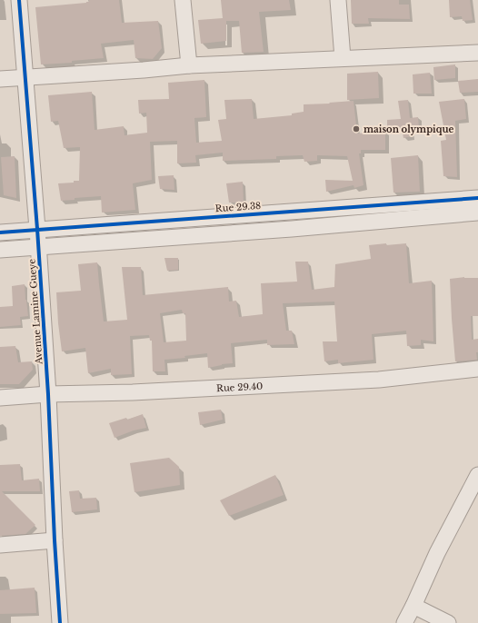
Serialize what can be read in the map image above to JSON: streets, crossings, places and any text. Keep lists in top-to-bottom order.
{
  "streets": {
    "street": ["Rue 29.38", "Avenue Lamine Gueye", "Rue 29.40"]
  },
  "crossings": [
    ["Rue 29.38", "Avenue Lamine Gueye"],
    ["Avenue Lamine Gueye", "Rue 29.40"]
  ],
  "places": ["maison olympique"]
}
